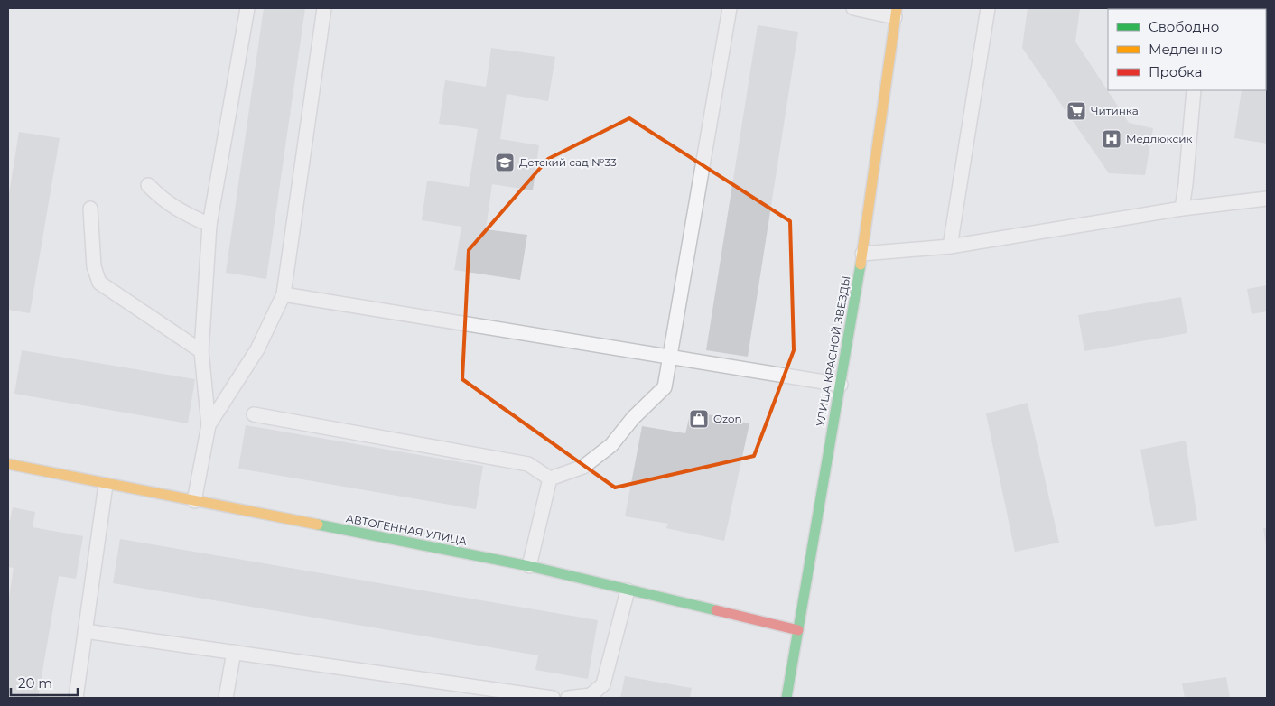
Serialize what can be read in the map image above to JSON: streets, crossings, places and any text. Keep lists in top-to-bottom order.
{
  "streets": {
    "street": ["УЛИЦА КРАСНОЙ ЗВЕЗДЫ", "АВТОГЕННАЯ УЛИЦА"]
  },
  "crossings": [
    ["УЛИЦА КРАСНОЙ ЗВЕЗДЫ", "АВТОГЕННАЯ УЛИЦА"]
  ],
  "places": {
    "supermarket": ["Читинка"],
    "hospital": ["Медлюксик"],
    "school or university": ["Детский сад №33"],
    "shop": ["Ozon"]
  },
  "legend": ["Свободно", "Медленно", "Пробка"],
  "scale_bar": "20 m"
}
